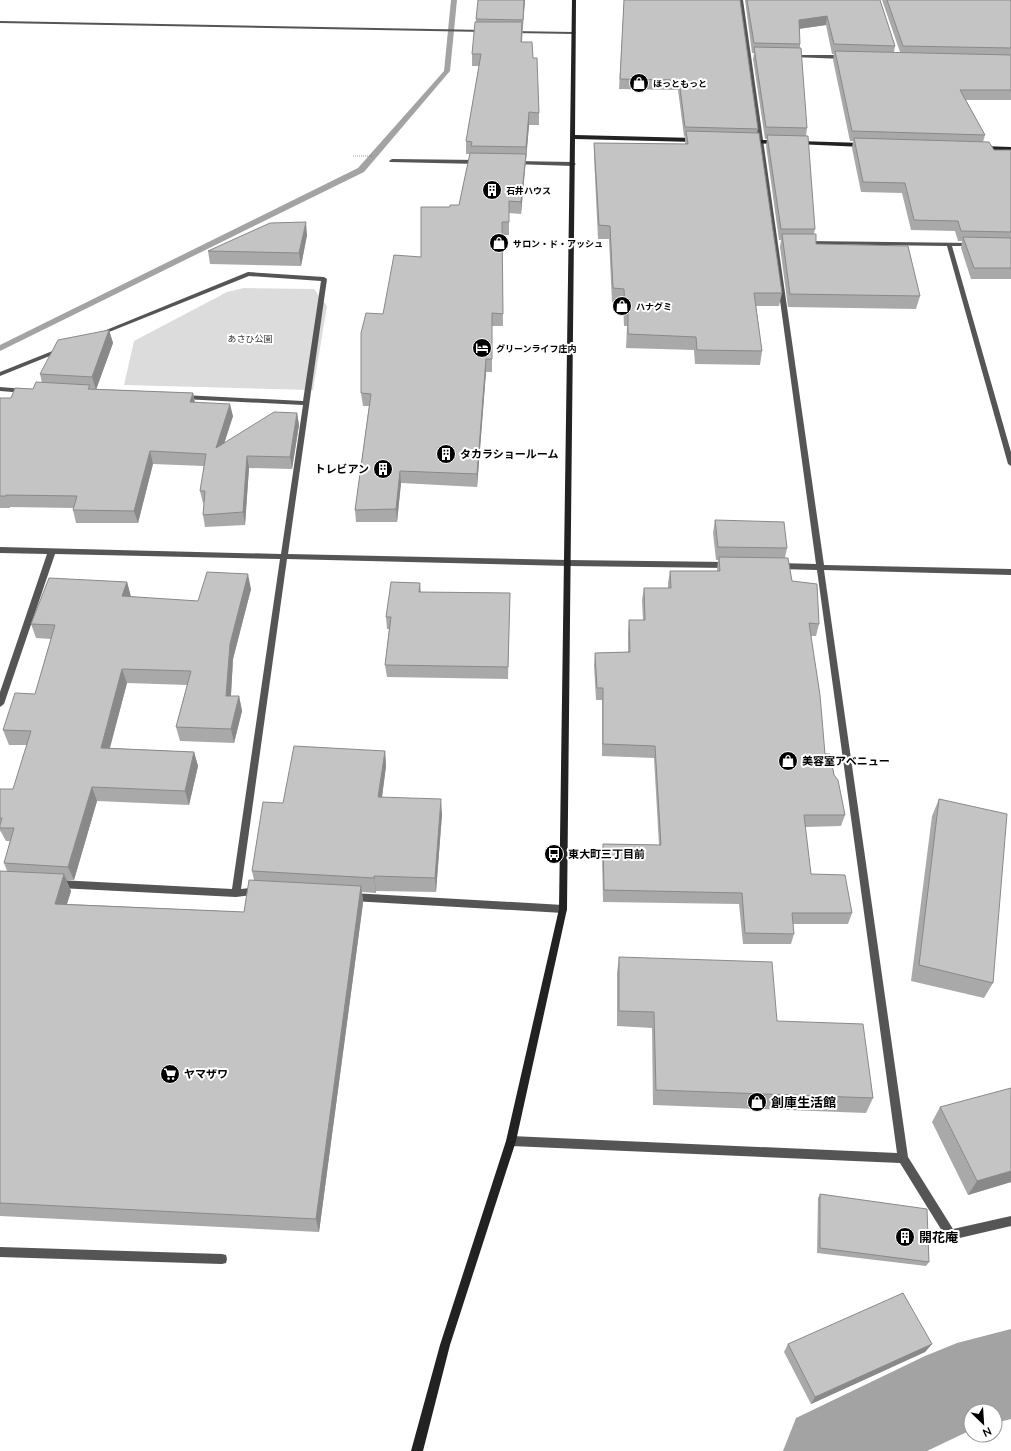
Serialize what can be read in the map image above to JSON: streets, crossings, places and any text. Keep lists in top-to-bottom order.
{
  "parks": ["あさひ公園"],
  "places": {
    "shop": [
      "ほっともっと",
      "サロン・ド・アッシュ",
      "ハナグミ",
      "美容室アベニュー",
      "創庫生活館"
    ],
    "building": [
      "石井ハウス",
      "タカラショールーム",
      "トレビアン",
      "開花庵"
    ],
    "hotel": ["グリーンライフ庄内"],
    "bus stop": ["東大町三丁目前"],
    "supermarket": ["ヤマザワ"]
  },
  "north": "bottom right"
}
